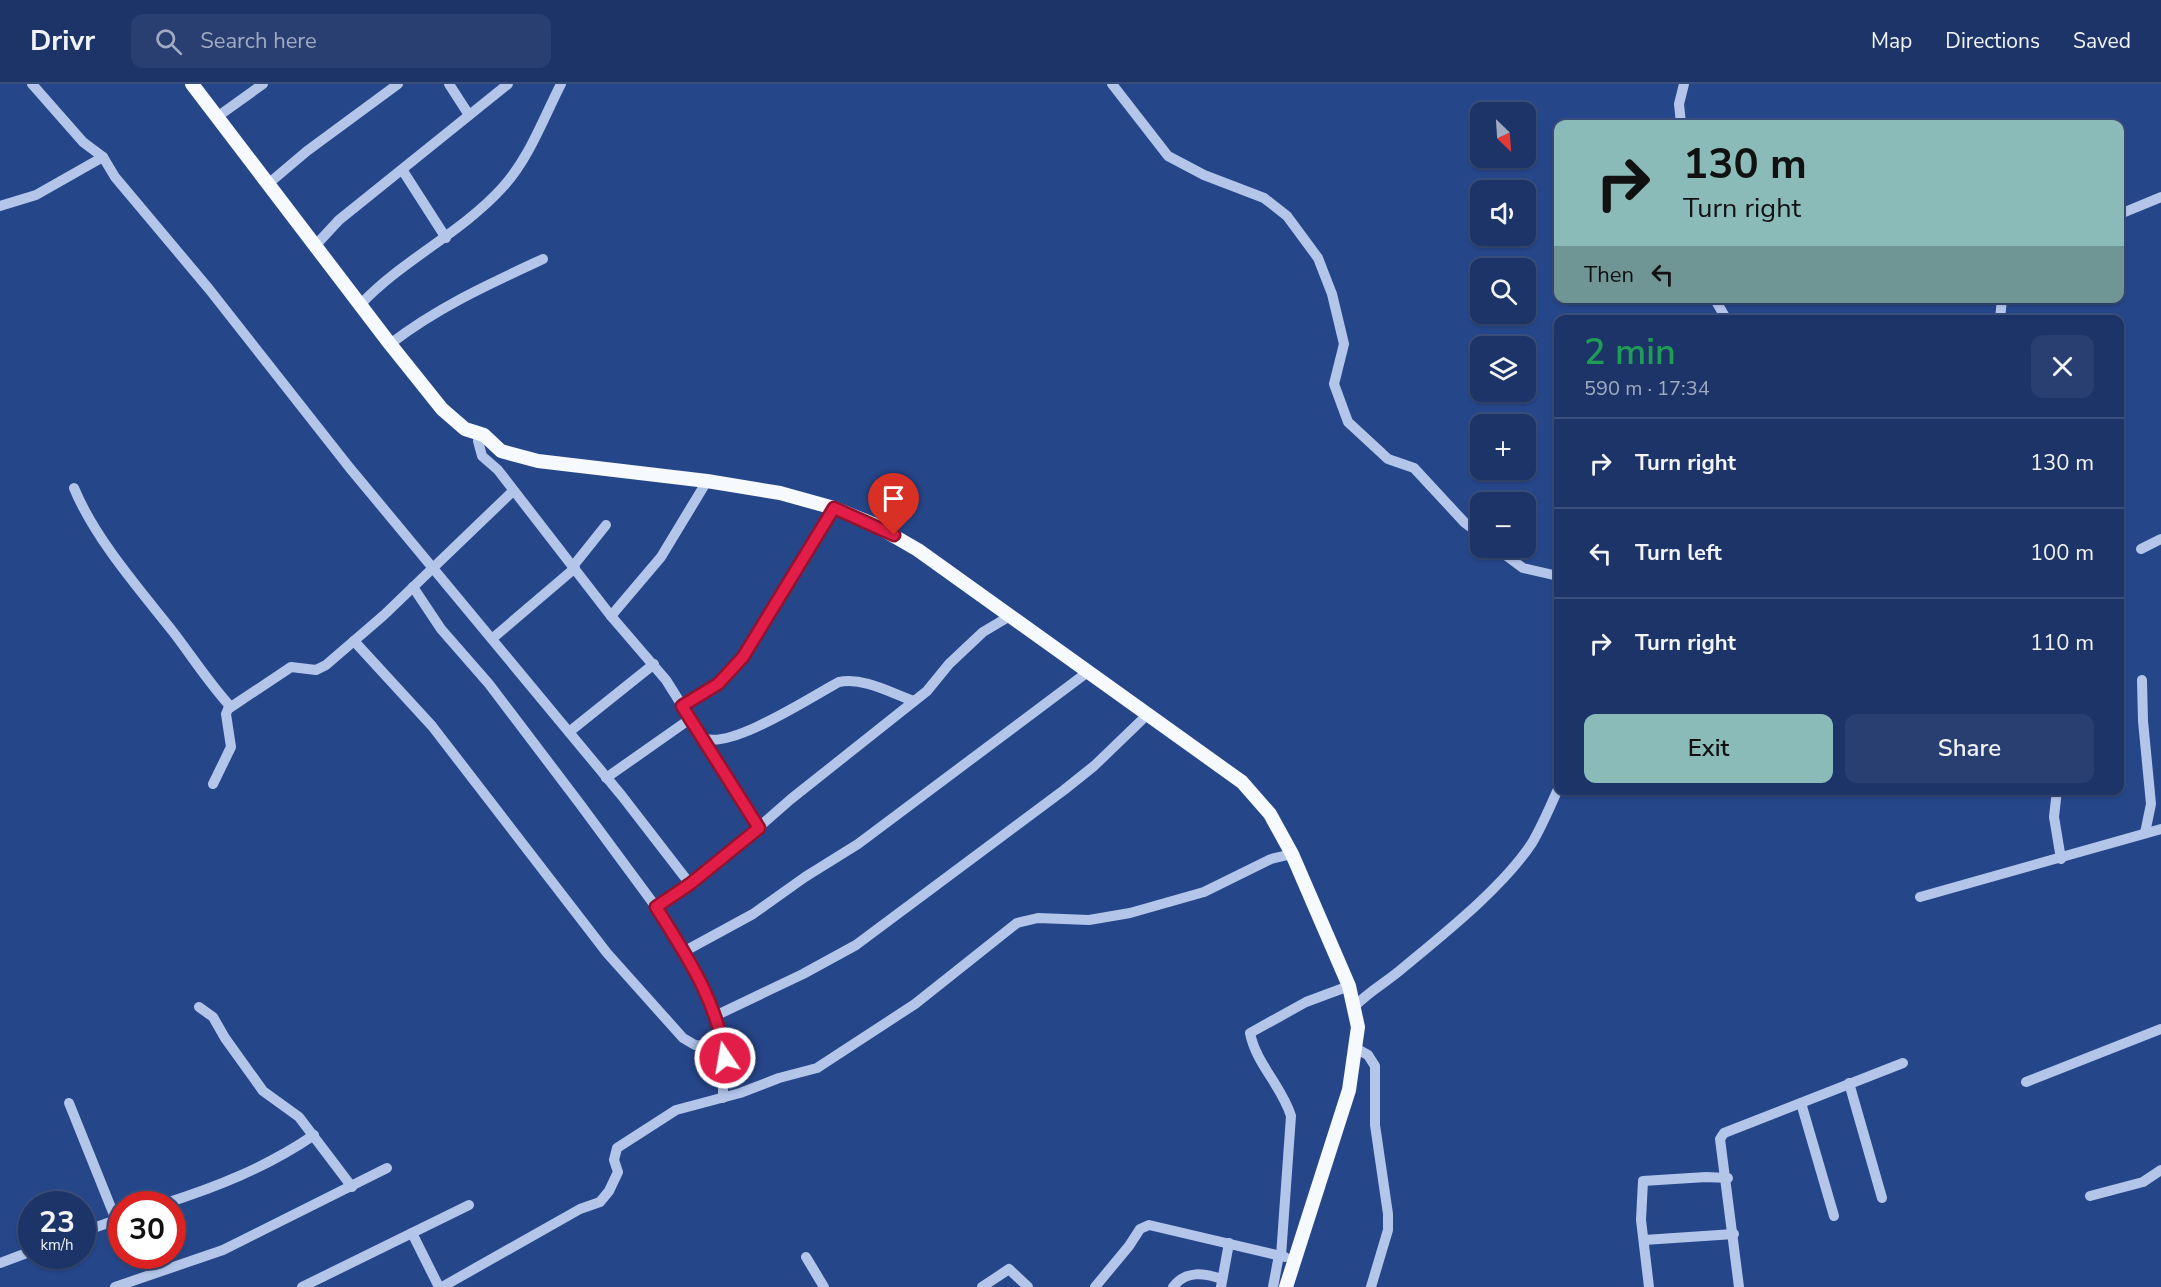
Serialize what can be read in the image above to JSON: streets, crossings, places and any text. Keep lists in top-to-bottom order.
{
  "north": "bottom right",
  "page": {
    "header": "Drivr",
    "search": "Search here",
    "nav": ["Map", "Directions", "Saved"],
    "map_buttons": ["+", "−"],
    "turn": ["130 m", "Turn right"],
    "then": "Then",
    "heading": ["2 min", "590 m · 17:34"],
    "list": [
      {
        "name": "Turn right",
        "value": "130 m"
      },
      {
        "name": "Turn left",
        "value": "100 m"
      },
      {
        "name": "Turn right",
        "value": "110 m"
      }
    ],
    "buttons": ["Exit", "Share"],
    "speed": "23 km/h",
    "limit": "30"
  }
}
